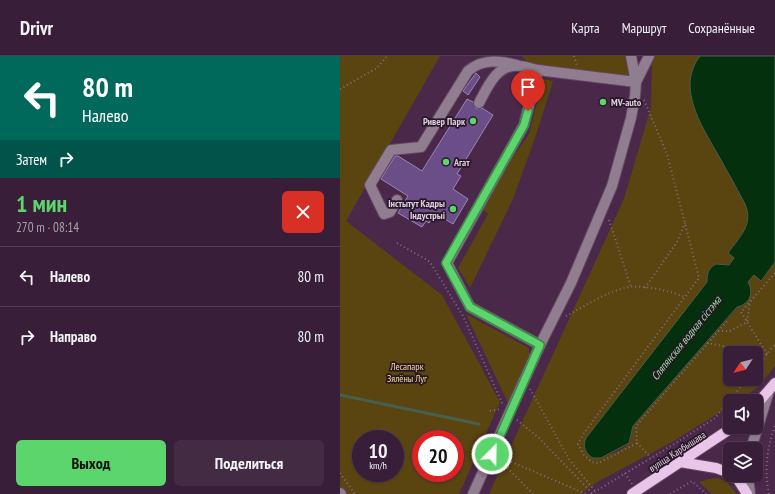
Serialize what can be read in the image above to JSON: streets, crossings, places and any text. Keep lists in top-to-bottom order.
{
  "streets": {
    "main road": ["вуліца Карбышава"]
  },
  "water": ["Сляпянская водная сістэма"],
  "parks": ["Лесапарк Зялёны Луг"],
  "places": [
    "MV-auto",
    "Ривер Парк",
    "Агат",
    "Інстытут Кадры Індустрыі"
  ],
  "north": "bottom left",
  "page": {
    "header": "Drivr",
    "nav": ["Карта", "Маршрут", "Сохранённые"],
    "turn": ["80 m", "Налево"],
    "then": "Затем",
    "heading": ["1 мин", "270 m · 08:14"],
    "list": [
      {
        "name": "Налево",
        "value": "80 m"
      },
      {
        "name": "Направо",
        "value": "80 m"
      }
    ],
    "speed": "10 km/h",
    "limit": "20",
    "buttons": ["Выход", "Поделиться"]
  }
}
